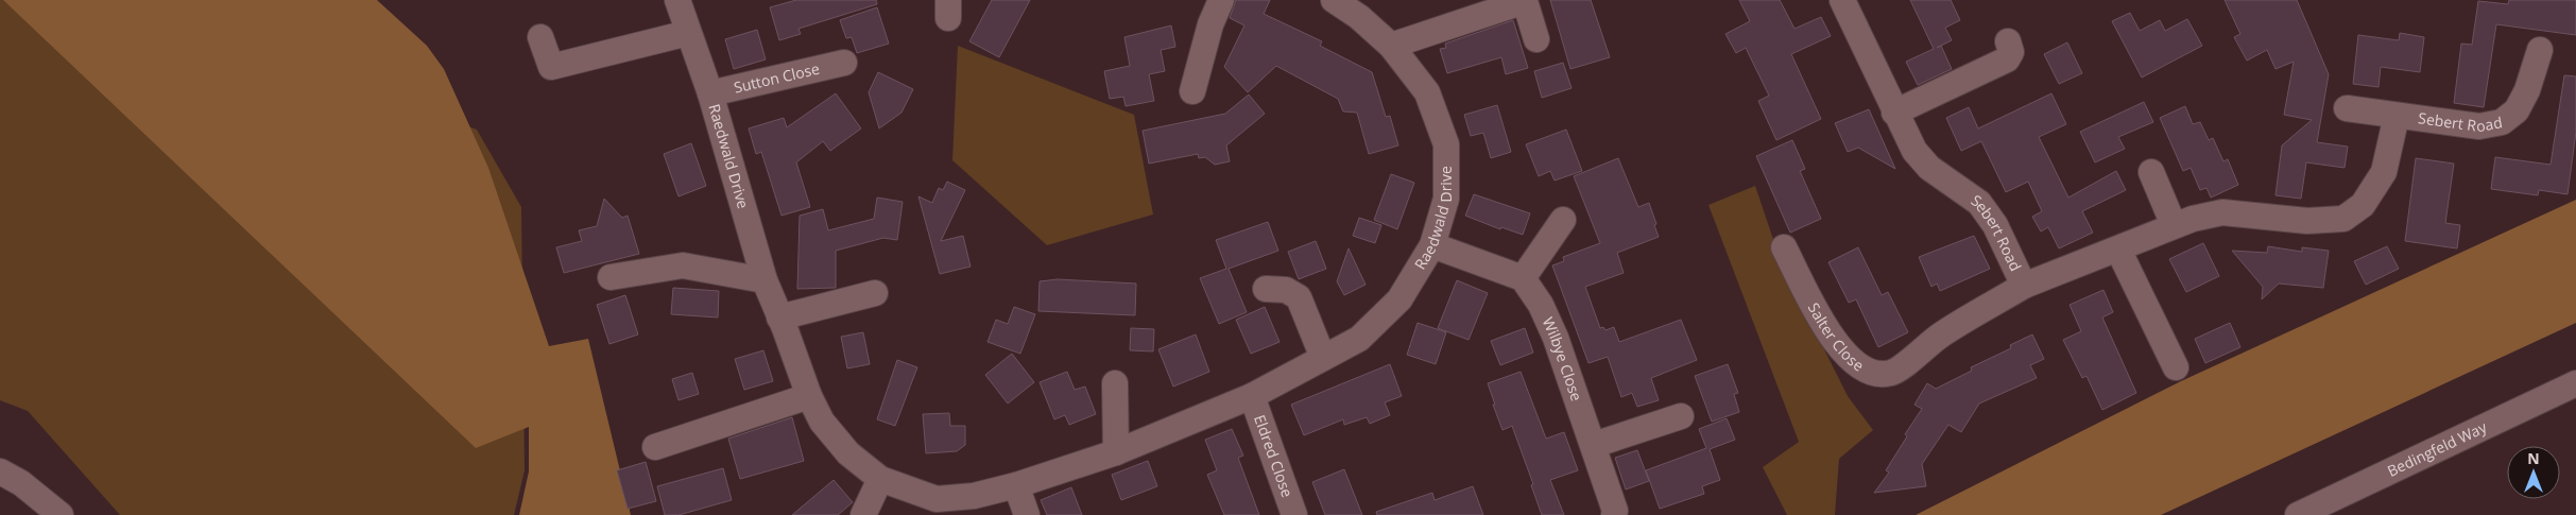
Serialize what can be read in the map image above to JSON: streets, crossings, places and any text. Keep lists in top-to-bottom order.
{
  "streets": {
    "street": [
      "Sutton Close",
      "Sebert Road",
      "Raedwald Drive",
      "Salter Close",
      "Wilbye Close",
      "Bedingfeld Way",
      "Eldred Close"
    ]
  },
  "crossings": [
    ["Sutton Close", "Raedwald Drive"],
    ["Sebert Road", "Salter Close"],
    ["Raedwald Drive", "Eldred Close"]
  ],
  "north": "top"
}
